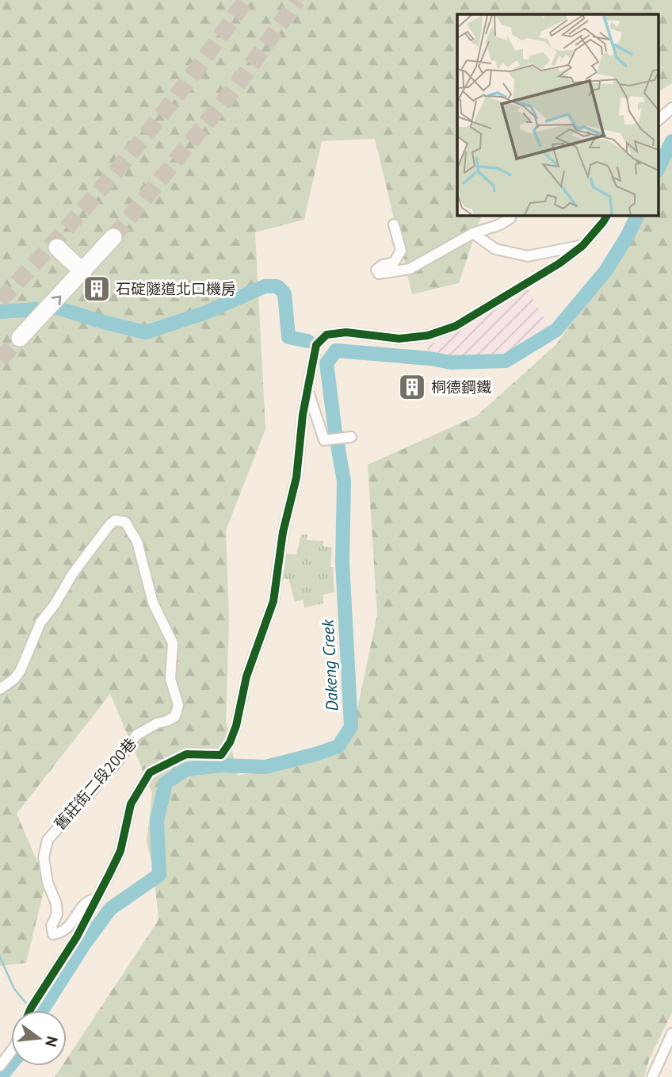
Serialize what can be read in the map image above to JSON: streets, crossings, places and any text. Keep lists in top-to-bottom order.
{
  "streets": {
    "street": ["舊莊街二段200巷"]
  },
  "water": ["Dakeng Creek"],
  "places": {
    "building": ["石碇隧道北口機房", "桐德鋼鐵"]
  },
  "north": "right"
}
